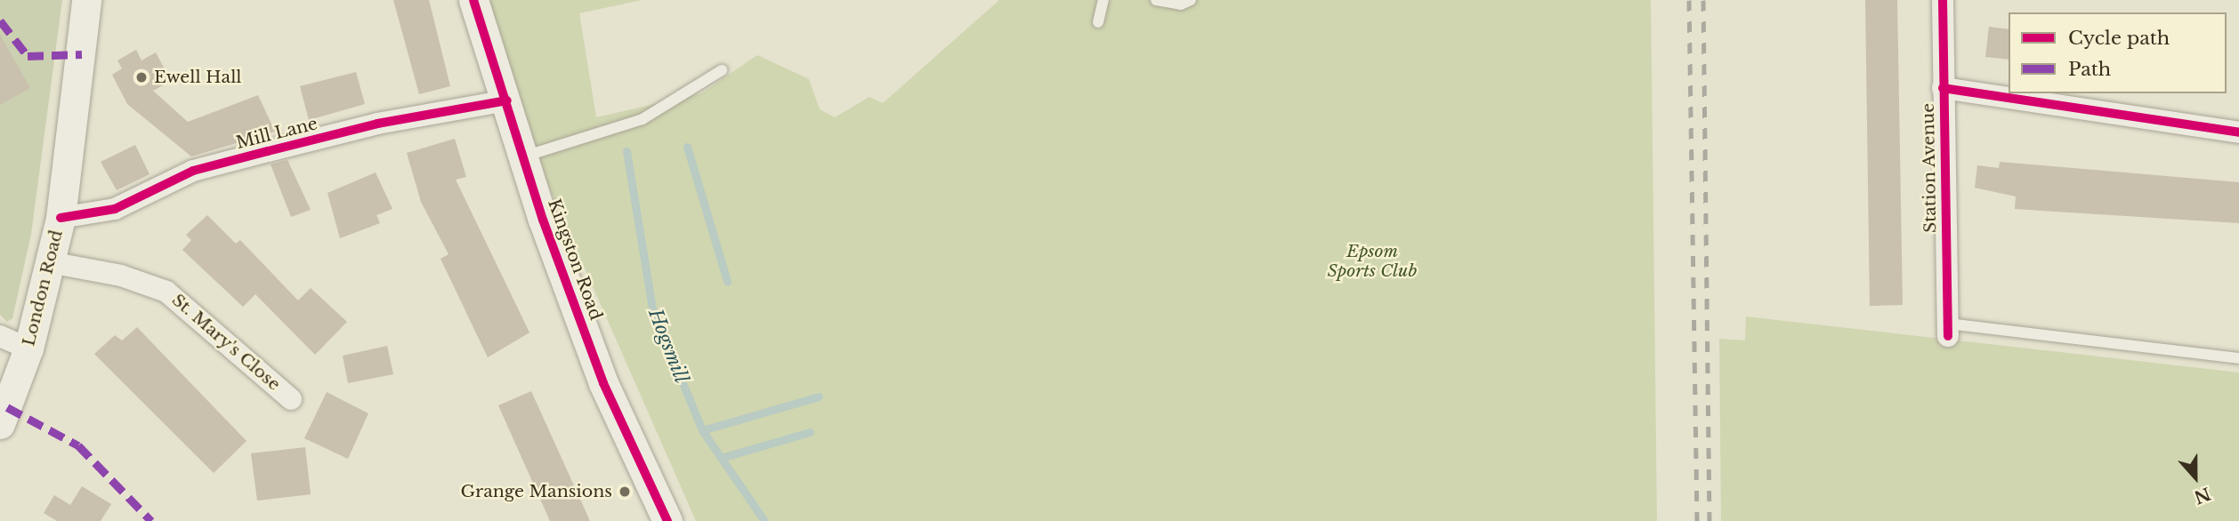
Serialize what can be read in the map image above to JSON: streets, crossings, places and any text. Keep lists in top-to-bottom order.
{
  "streets": {
    "street": [
      "Mill Lane",
      "Station Avenue",
      "Kingston Road",
      "London Road",
      "St. Mary's Close"
    ]
  },
  "crossings": [
    ["Mill Lane", "Kingston Road"],
    ["Mill Lane", "London Road"],
    ["London Road", "St. Mary's Close"]
  ],
  "water": ["Hogsmill"],
  "parks": ["Epsom Sports Club"],
  "places": ["Ewell Hall", "Grange Mansions"],
  "legend": ["Cycle path", "Path"],
  "north": "bottom"
}
